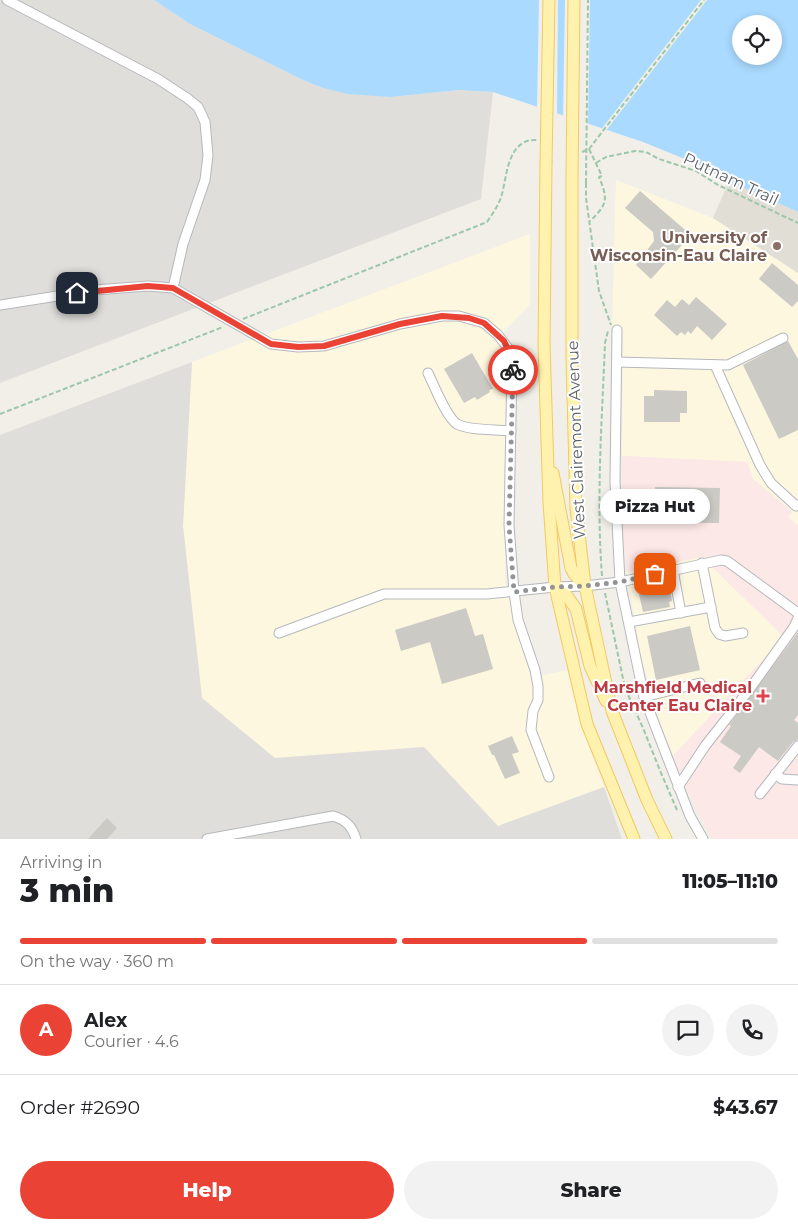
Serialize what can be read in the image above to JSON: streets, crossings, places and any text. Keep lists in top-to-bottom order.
{
  "streets": {
    "main road": ["West Clairemont Avenue"],
    "path": ["Putnam Trail"]
  },
  "places": {
    "other": ["University of Wisconsin-Eau Claire", "Pizza Hut"],
    "health": ["Marshfield Medical Center Eau Claire"]
  },
  "page": {
    "bubble": "Pizza Hut",
    "heading": ["3 min", "Arriving in", "11:05–11:10"],
    "panel": [
      "Alex",
      "Courier · 4.6",
      "Order #2690",
      "$43.67"
    ],
    "bar": "On the way · 360 m",
    "round": "A",
    "buttons": ["Help", "Share"]
  }
}
